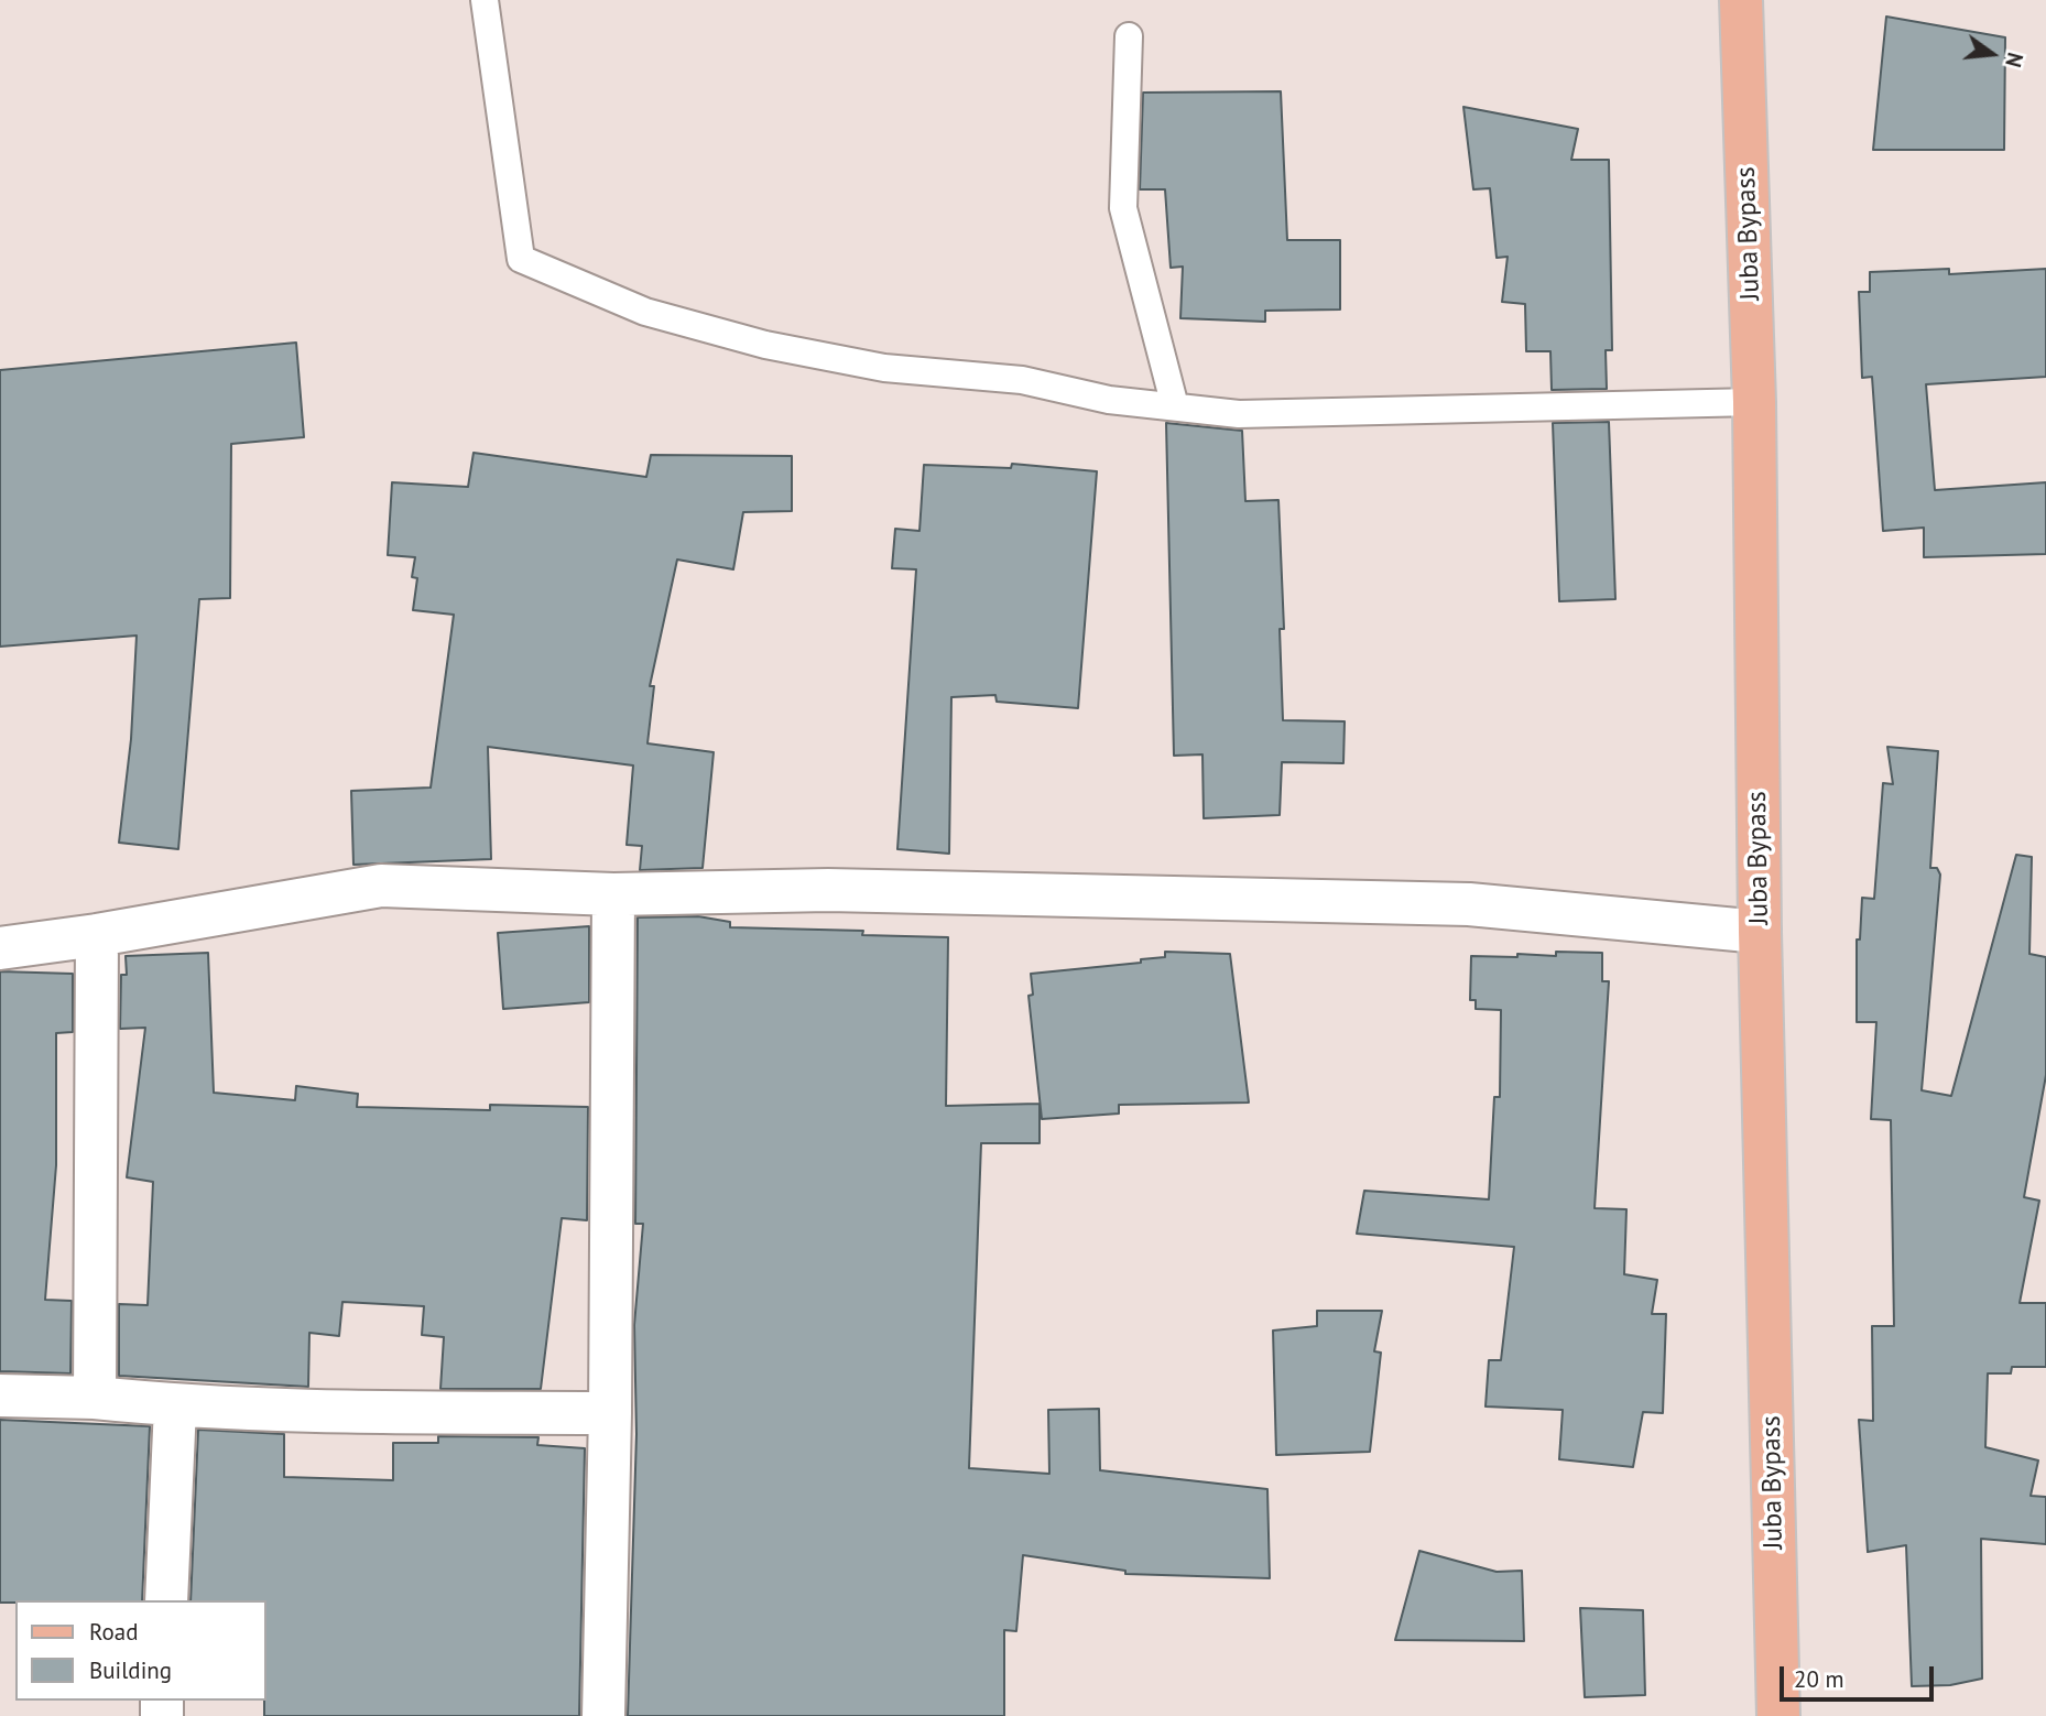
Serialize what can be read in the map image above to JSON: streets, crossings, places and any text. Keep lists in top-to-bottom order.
{
  "streets": {
    "main road": ["Juba Bypass"]
  },
  "legend": ["Road", "Building"],
  "scale_bar": "20 m",
  "north": "right"
}
